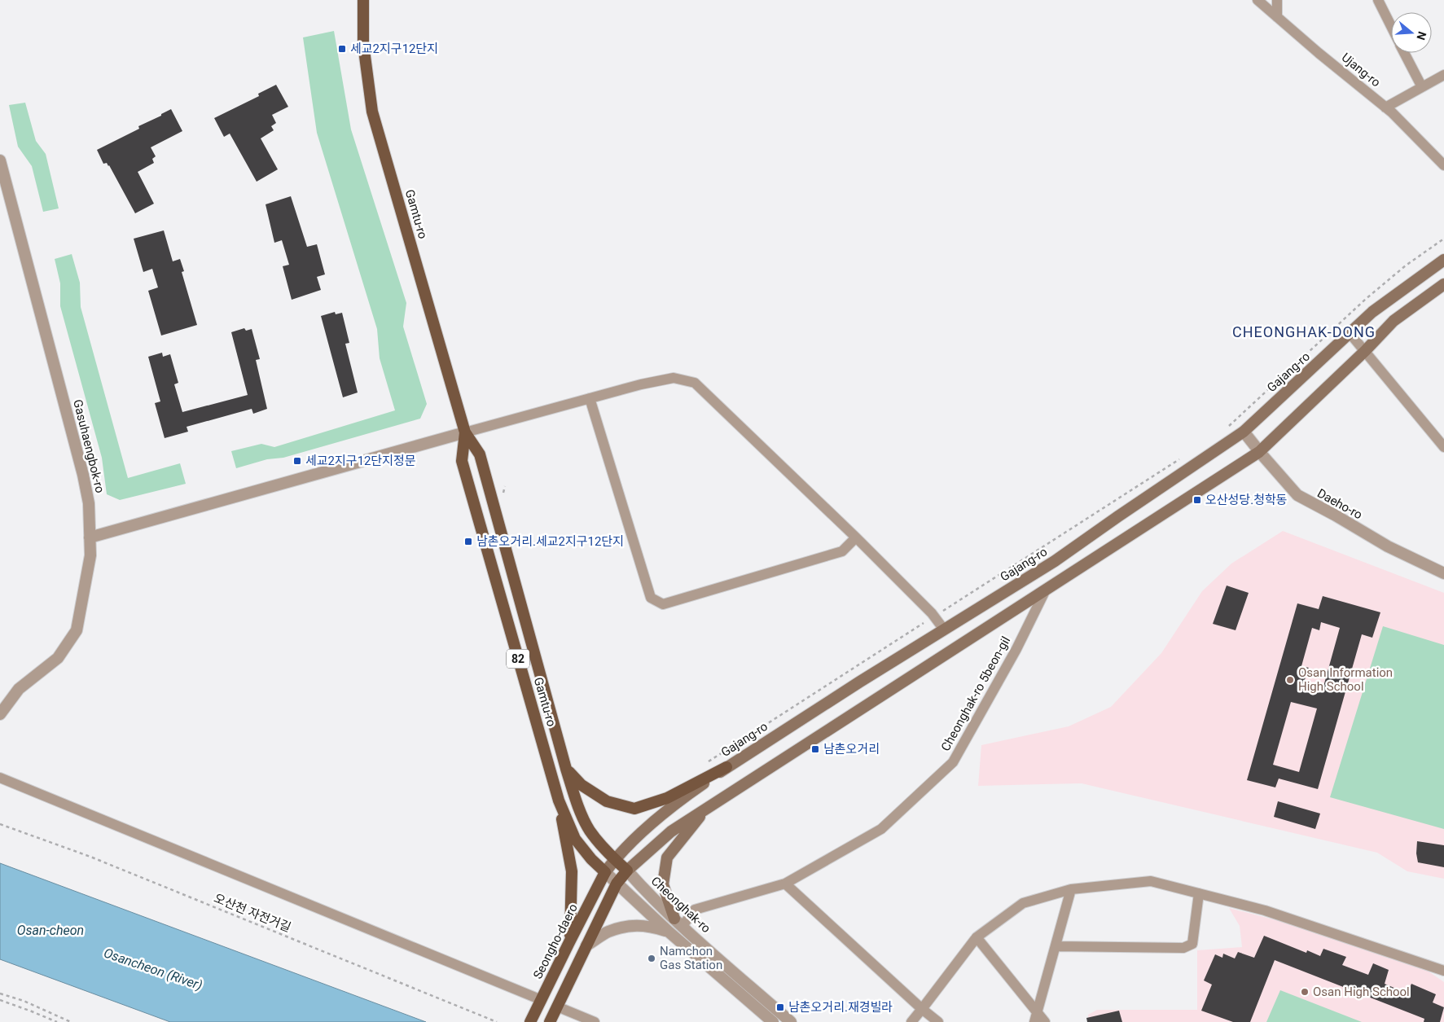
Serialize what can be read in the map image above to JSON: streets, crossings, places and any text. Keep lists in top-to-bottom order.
{
  "streets": {
    "main road": [
      "Gamtu-ro",
      "Gajang-ro",
      "82",
      "Seongho-daero"
    ],
    "street": [
      "Ujang-ro",
      "Gasuhaengbok-ro",
      "Daeho-ro",
      "Cheonghak-ro 5beon-gil",
      "Cheonghak-ro"
    ],
    "path": ["오산천 자전거길"]
  },
  "crossings": [
    ["Gamtu-ro", "Gajang-ro"],
    ["Gamtu-ro", "Cheonghak-ro"],
    ["Gamtu-ro", "Seongho-daero"],
    ["Gajang-ro", "Daeho-ro"],
    ["Gajang-ro", "Seongho-daero"],
    ["Cheonghak-ro 5beon-gil", "Cheonghak-ro"]
  ],
  "districts": ["CHEONGHAK-DONG"],
  "water": ["Osan-cheon", "Osancheon (River)"],
  "places": {
    "transit": [
      "세교2지구12단지",
      "세교2지구12단지정문",
      "오산성당.청학동",
      "남촌오거리.세교2지구12단지",
      "남촌오거리",
      "남촌오거리.재경빌라"
    ],
    "other": ["Osan Information High School", "Namchon Gas Station", "Osan High School"]
  },
  "north": "right"
}
